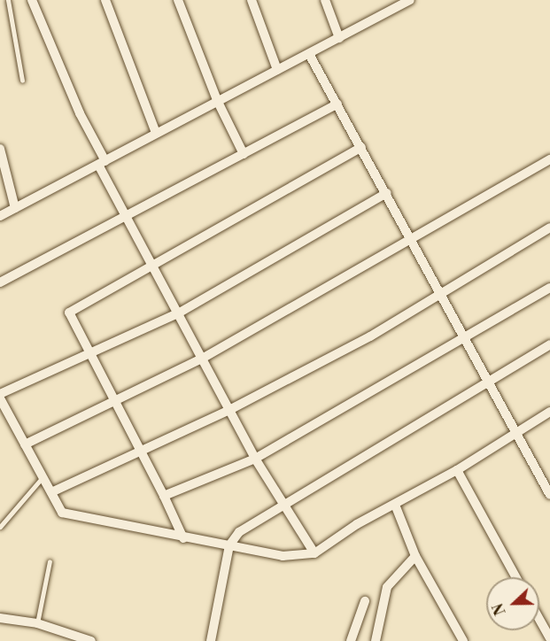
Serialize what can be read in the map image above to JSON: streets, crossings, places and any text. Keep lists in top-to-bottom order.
{
  "north": "left"
}
